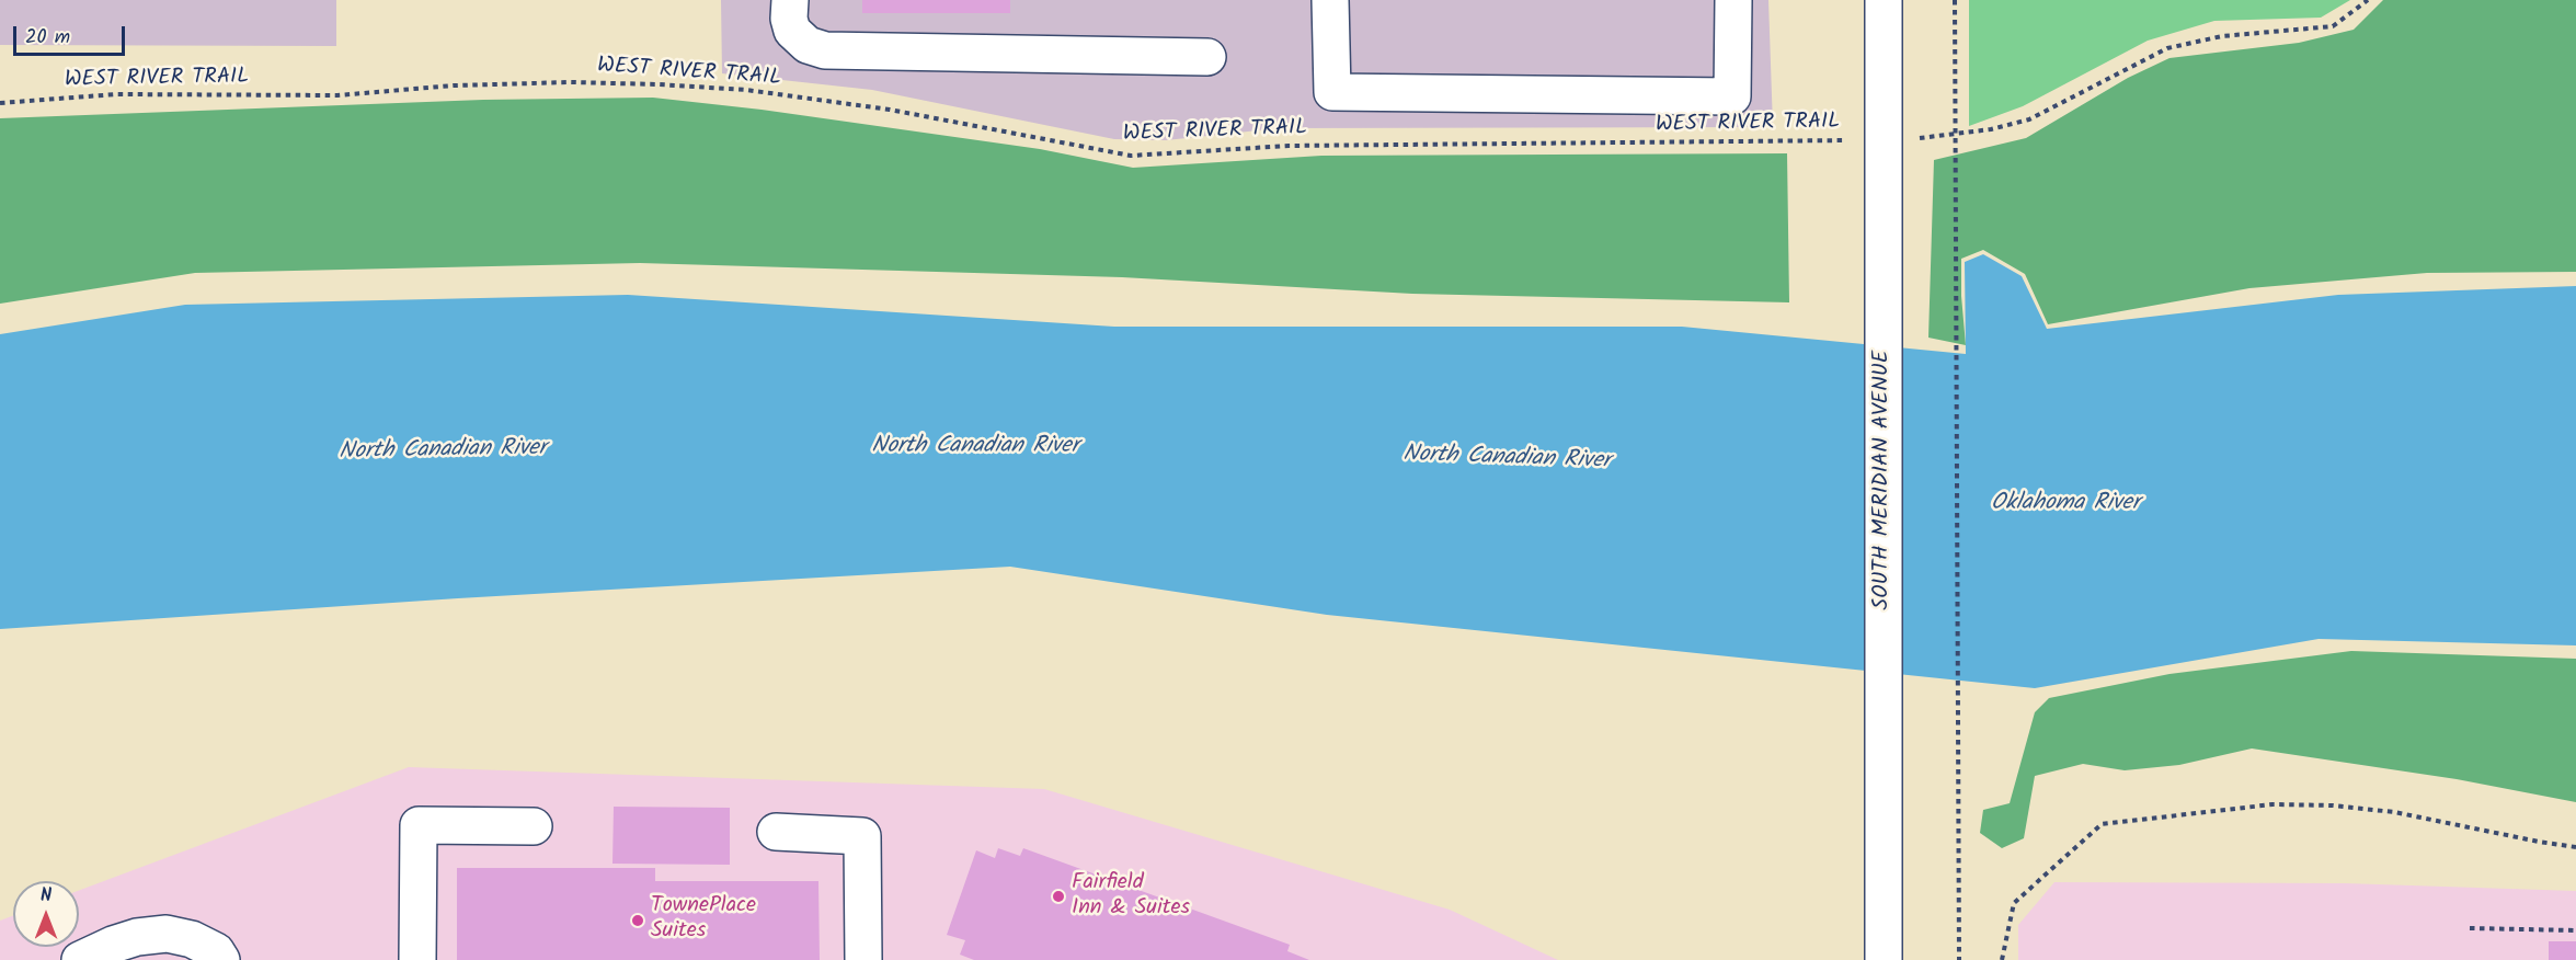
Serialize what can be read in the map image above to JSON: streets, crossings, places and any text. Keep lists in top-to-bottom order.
{
  "streets": {
    "main road": ["SOUTH MERIDIAN AVENUE"],
    "path": ["WEST RIVER TRAIL"]
  },
  "water": ["North Canadian River", "Oklahoma River"],
  "places": ["Fairfield Inn & Suites", "TownePlace Suites"],
  "scale_bar": "20 m",
  "north": "top"
}
